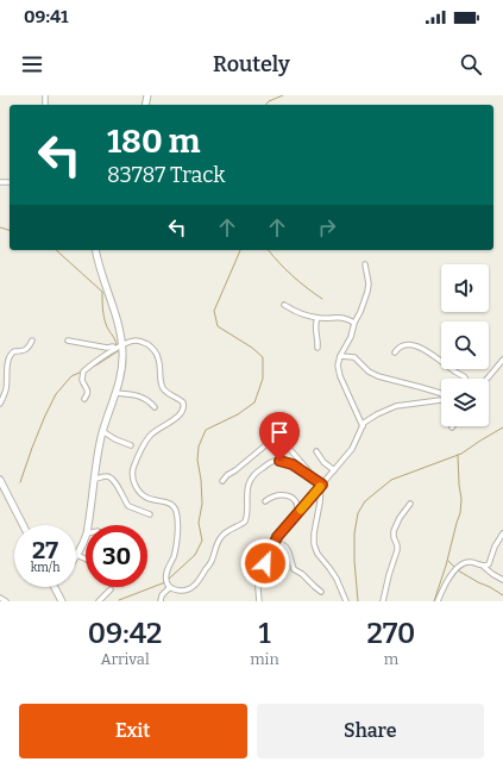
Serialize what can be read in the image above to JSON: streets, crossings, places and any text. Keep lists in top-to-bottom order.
{
  "page": {
    "status": "09:41",
    "header": "Routely",
    "turn": ["180 m", "83787 Track"],
    "speed": "27 km/h",
    "limit": "30",
    "eta": [
      "09:42",
      "Arrival",
      "1",
      "min",
      "270",
      "m"
    ],
    "buttons": ["Exit", "Share"]
  }
}
